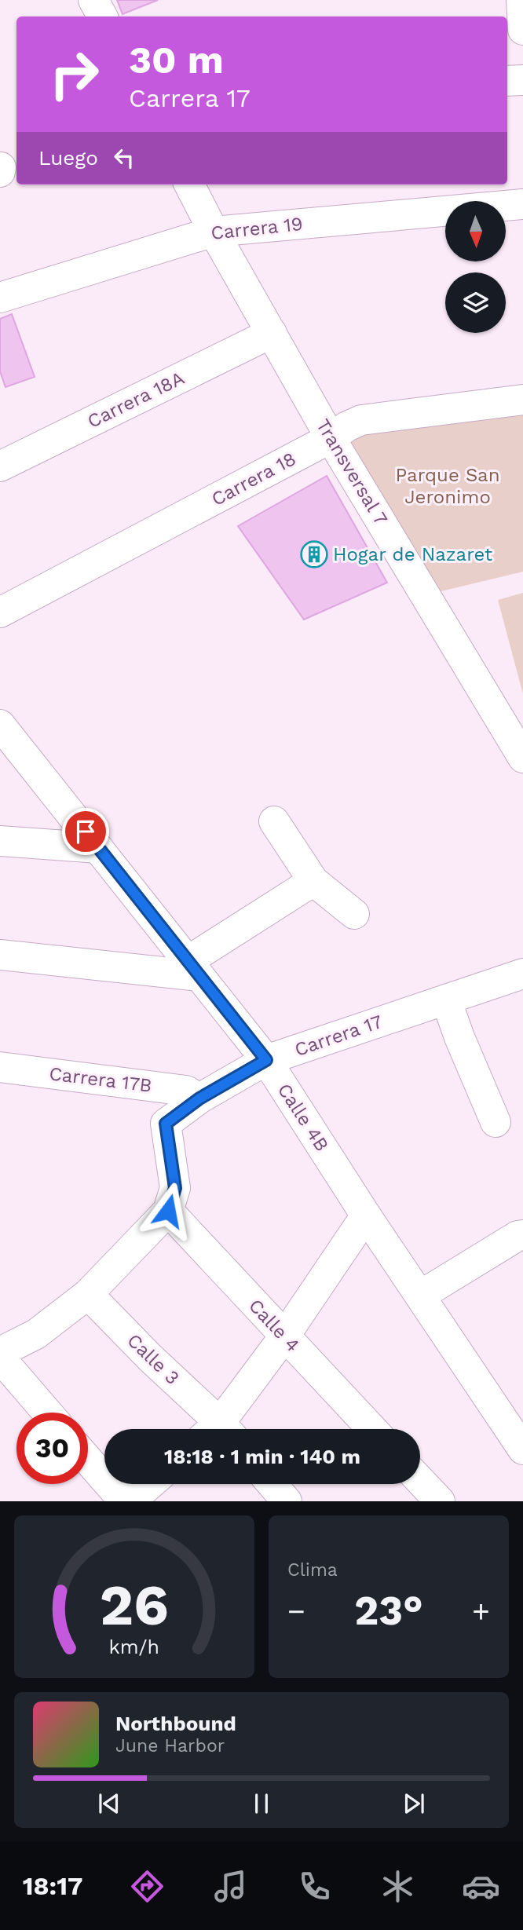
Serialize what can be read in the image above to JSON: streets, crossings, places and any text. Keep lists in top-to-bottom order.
{
  "streets": {
    "street": [
      "Carrera 19",
      "Carrera 18A",
      "Transversal 7",
      "Carrera 18",
      "Carrera 17",
      "Carrera 17B",
      "Calle 4B",
      "Calle 4",
      "Calle 3"
    ]
  },
  "crossings": [
    ["Carrera 19", "Transversal 7"],
    ["Carrera 18A", "Transversal 7"],
    ["Transversal 7", "Carrera 18"],
    ["Carrera 17", "Carrera 17B"],
    ["Carrera 17", "Calle 4B"],
    ["Carrera 17", "Calle 4"]
  ],
  "parks": ["Parque San Jeronimo"],
  "places": {
    "building": ["Hogar de Nazaret"]
  },
  "north": "bottom",
  "page": {
    "turn": ["30 m", "Carrera 17"],
    "then": "Luego",
    "limit": "30",
    "trip": "18:18 · 1 min · 140 m",
    "tile": "Clima",
    "heat": ["−", "23°", "+"],
    "song": ["Northbound", "June Harbor"],
    "tabs": "18:17",
    "gauge": ["26", "km/h"]
  }
}
